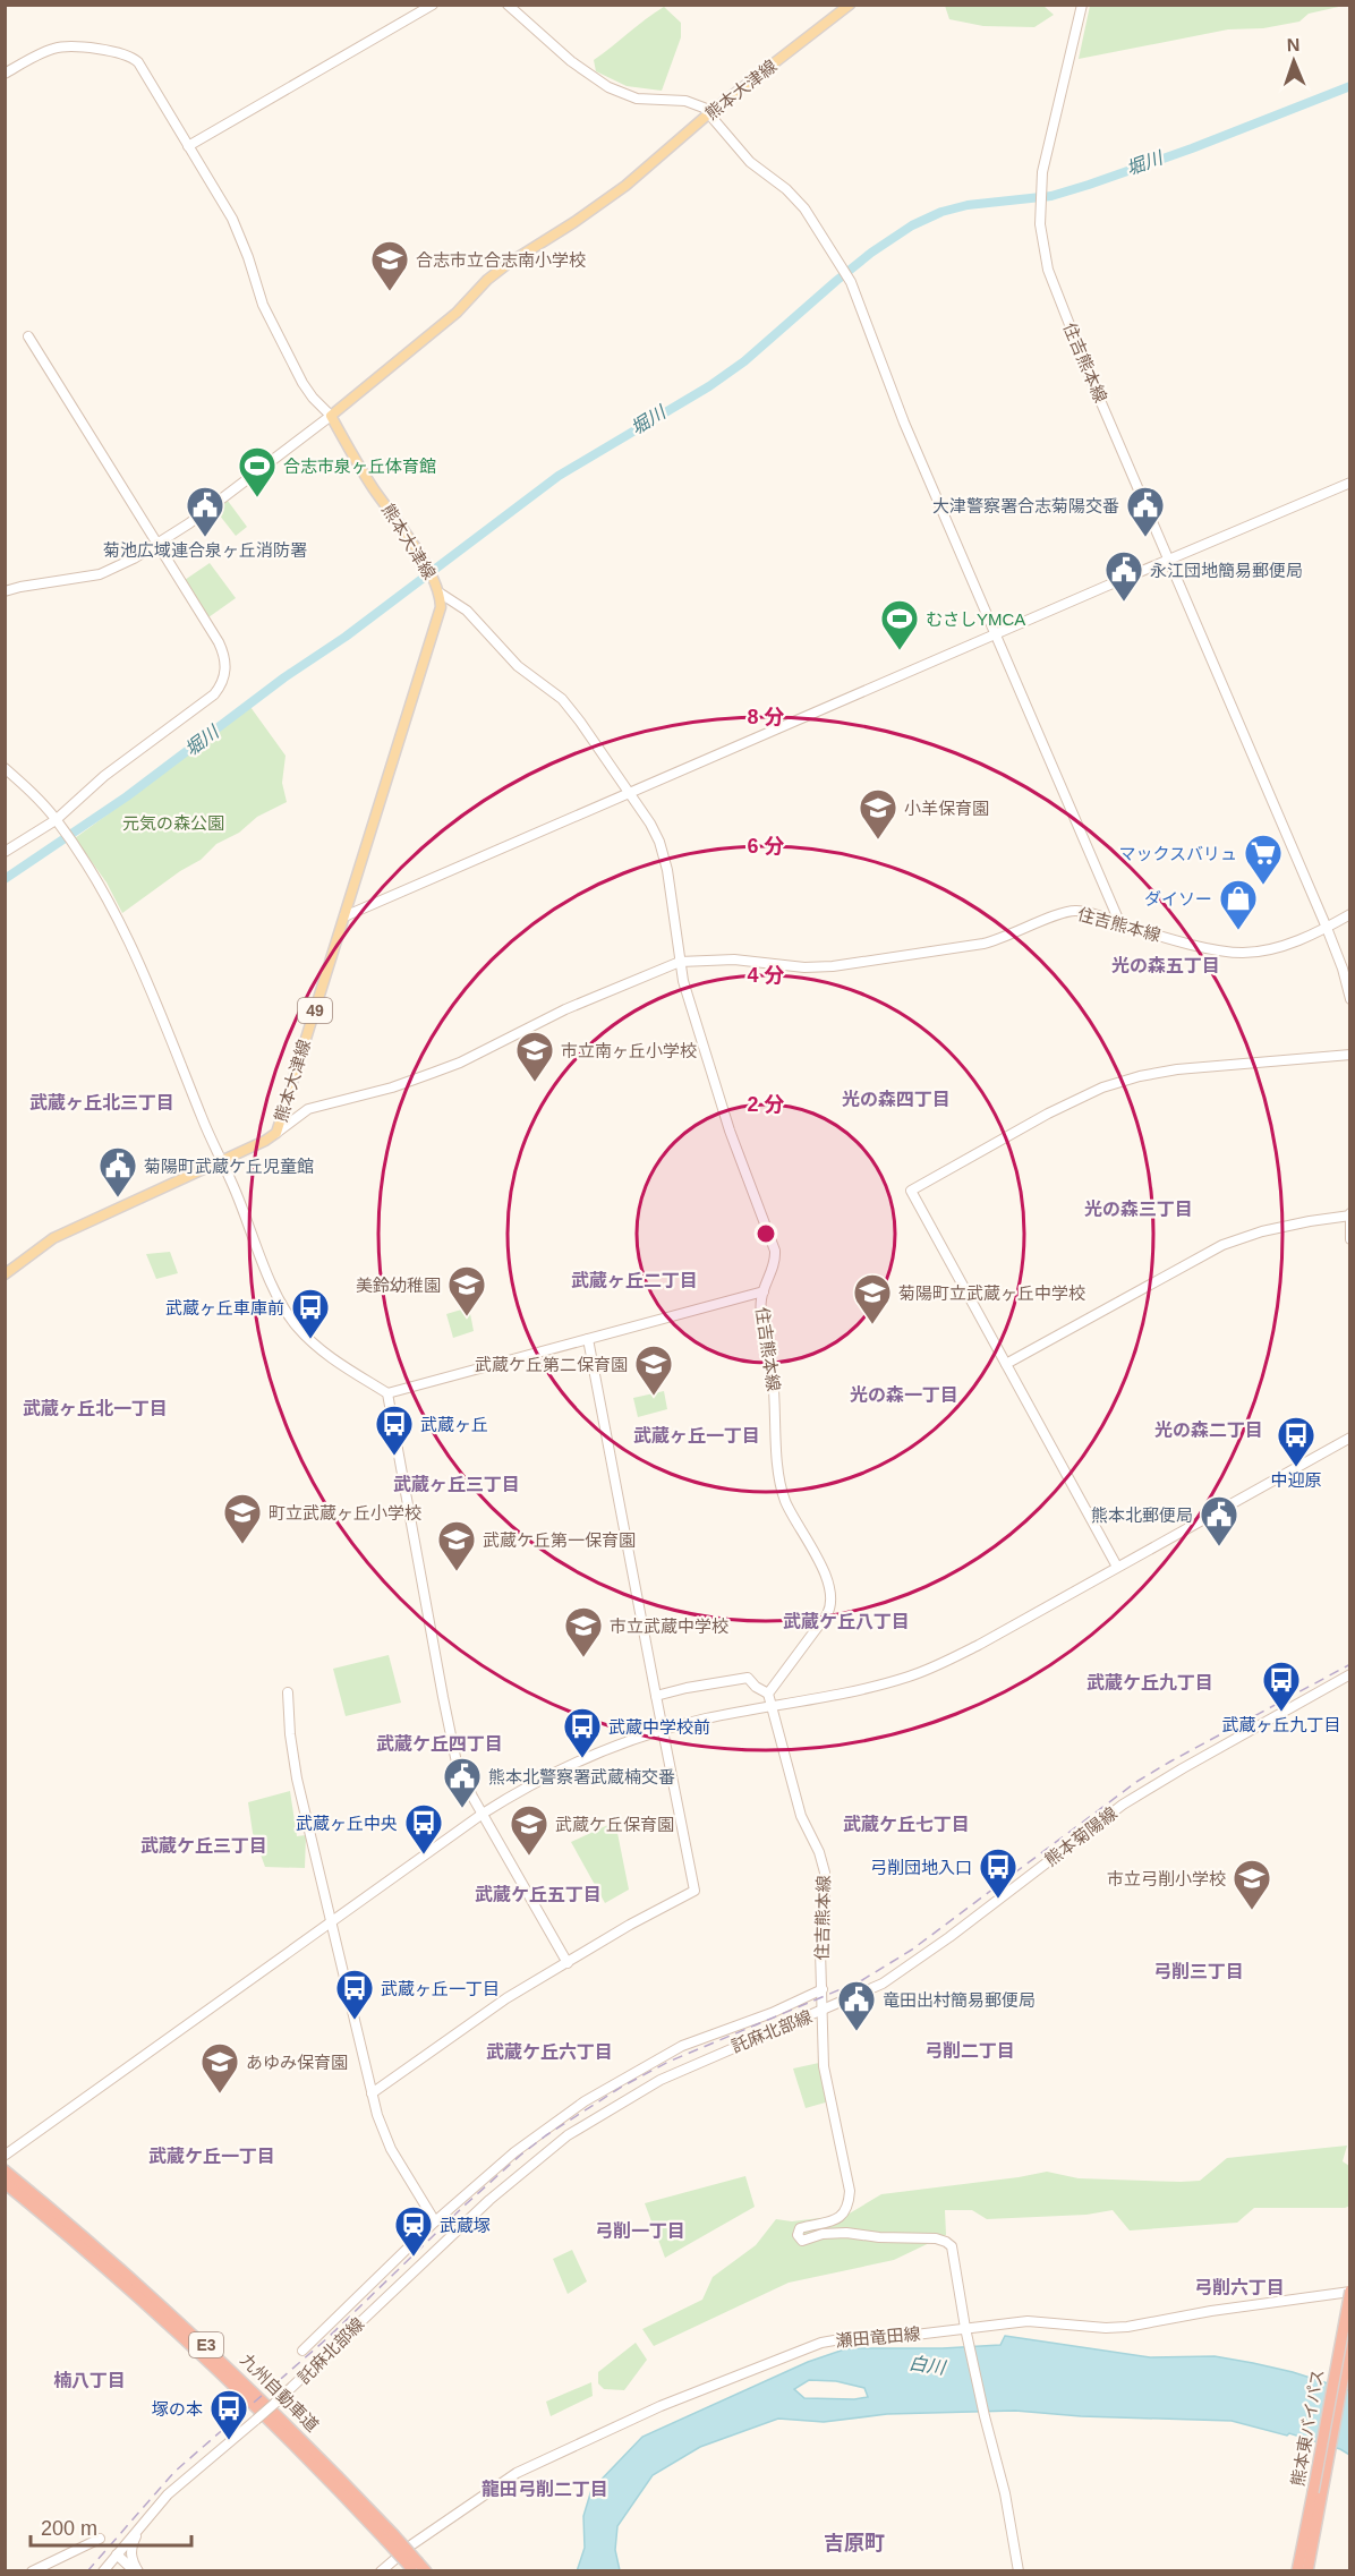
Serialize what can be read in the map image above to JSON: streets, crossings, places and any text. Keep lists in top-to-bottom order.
{
  "streets": {
    "highway": ["E3", "九州自動車道", "熊本東バイパス"],
    "main road": ["熊本大津線", "49"],
    "street": [
      "住吉熊本線",
      "熊本菊陽線",
      "託麻北部線",
      "瀬田竜田線"
    ]
  },
  "crossings": [
    ["住吉熊本線", "熊本菊陽線"],
    ["住吉熊本線", "託麻北部線"],
    ["熊本菊陽線", "託麻北部線"],
    ["託麻北部線", "瀬田竜田線"],
    ["瀬田竜田線", "熊本東バイパス"]
  ],
  "districts": [
    "光の森五丁目",
    "光の森四丁目",
    "武蔵ヶ丘北三丁目",
    "光の森三丁目",
    "武蔵ヶ丘二丁目",
    "光の森一丁目",
    "武蔵ヶ丘北一丁目",
    "光の森二丁目",
    "武蔵ヶ丘一丁目",
    "武蔵ヶ丘三丁目",
    "武蔵ケ丘八丁目",
    "武蔵ケ丘九丁目",
    "武蔵ケ丘四丁目",
    "武蔵ケ丘七丁目",
    "武蔵ケ丘三丁目",
    "武蔵ケ丘五丁目",
    "弓削三丁目",
    "弓削二丁目",
    "武蔵ケ丘六丁目",
    "武蔵ケ丘一丁目",
    "弓削一丁目",
    "弓削六丁目",
    "楠八丁目",
    "龍田弓削二丁目",
    "吉原町"
  ],
  "water": ["堀川", "白川"],
  "parks": ["元気の森公園"],
  "places": {
    "school or university": [
      "合志市立合志南小学校",
      "小羊保育園",
      "市立南ヶ丘小学校",
      "美鈴幼稚園",
      "菊陽町立武蔵ヶ丘中学校",
      "武蔵ケ丘第二保育園",
      "町立武蔵ヶ丘小学校",
      "武蔵ケ丘第一保育園",
      "市立武蔵中学校",
      "武蔵ケ丘保育園",
      "市立弓削小学校",
      "あゆみ保育園"
    ],
    "sports": ["合志市泉ヶ丘体育館", "むさしYMCA"],
    "public building": [
      "菊池広域連合泉ヶ丘消防署",
      "大津警察署合志菊陽交番",
      "永江団地簡易郵便局",
      "菊陽町武蔵ケ丘児童館",
      "熊本北郵便局",
      "熊本北警察署武蔵楠交番",
      "竜田出村簡易郵便局"
    ],
    "supermarket": ["マックスバリュ"],
    "shop": ["ダイソー"],
    "bus stop": [
      "武蔵ヶ丘車庫前",
      "武蔵ヶ丘",
      "中迎原",
      "武蔵ヶ丘九丁目",
      "武蔵中学校前",
      "武蔵ヶ丘中央",
      "弓削団地入口",
      "武蔵ヶ丘一丁目",
      "塚の本"
    ],
    "station": ["武蔵塚"]
  },
  "scale_bar": "200 m",
  "north": "top",
  "rings": [
    "8 分",
    "6 分",
    "4 分",
    "2 分"
  ]
}
